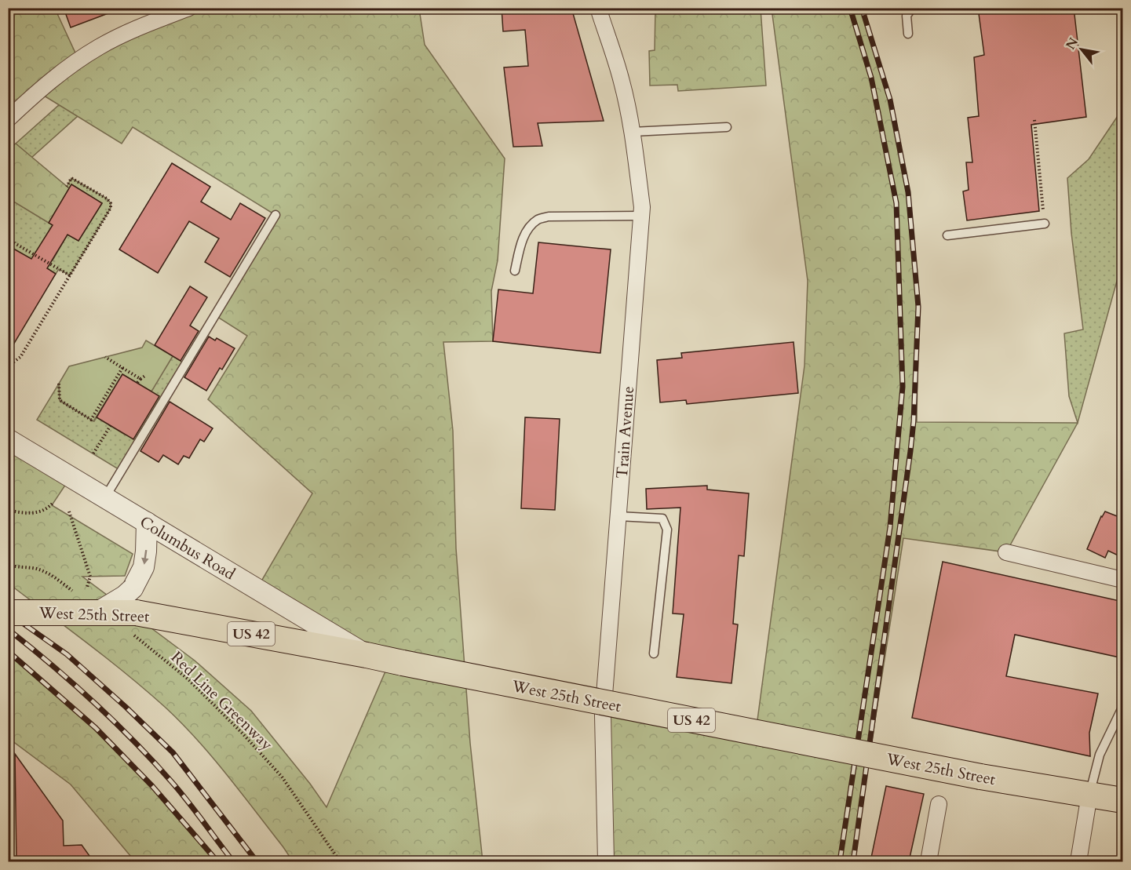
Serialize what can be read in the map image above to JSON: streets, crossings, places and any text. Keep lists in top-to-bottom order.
{
  "streets": {
    "main road": ["West 25th Street", "US 42"],
    "street": ["Train Avenue", "Columbus Road"],
    "path": ["Red Line Greenway"]
  },
  "crossings": [
    ["Columbus Road", "West 25th Street"],
    ["West 25th Street", "Red Line Greenway"]
  ],
  "north": "top left"
}
